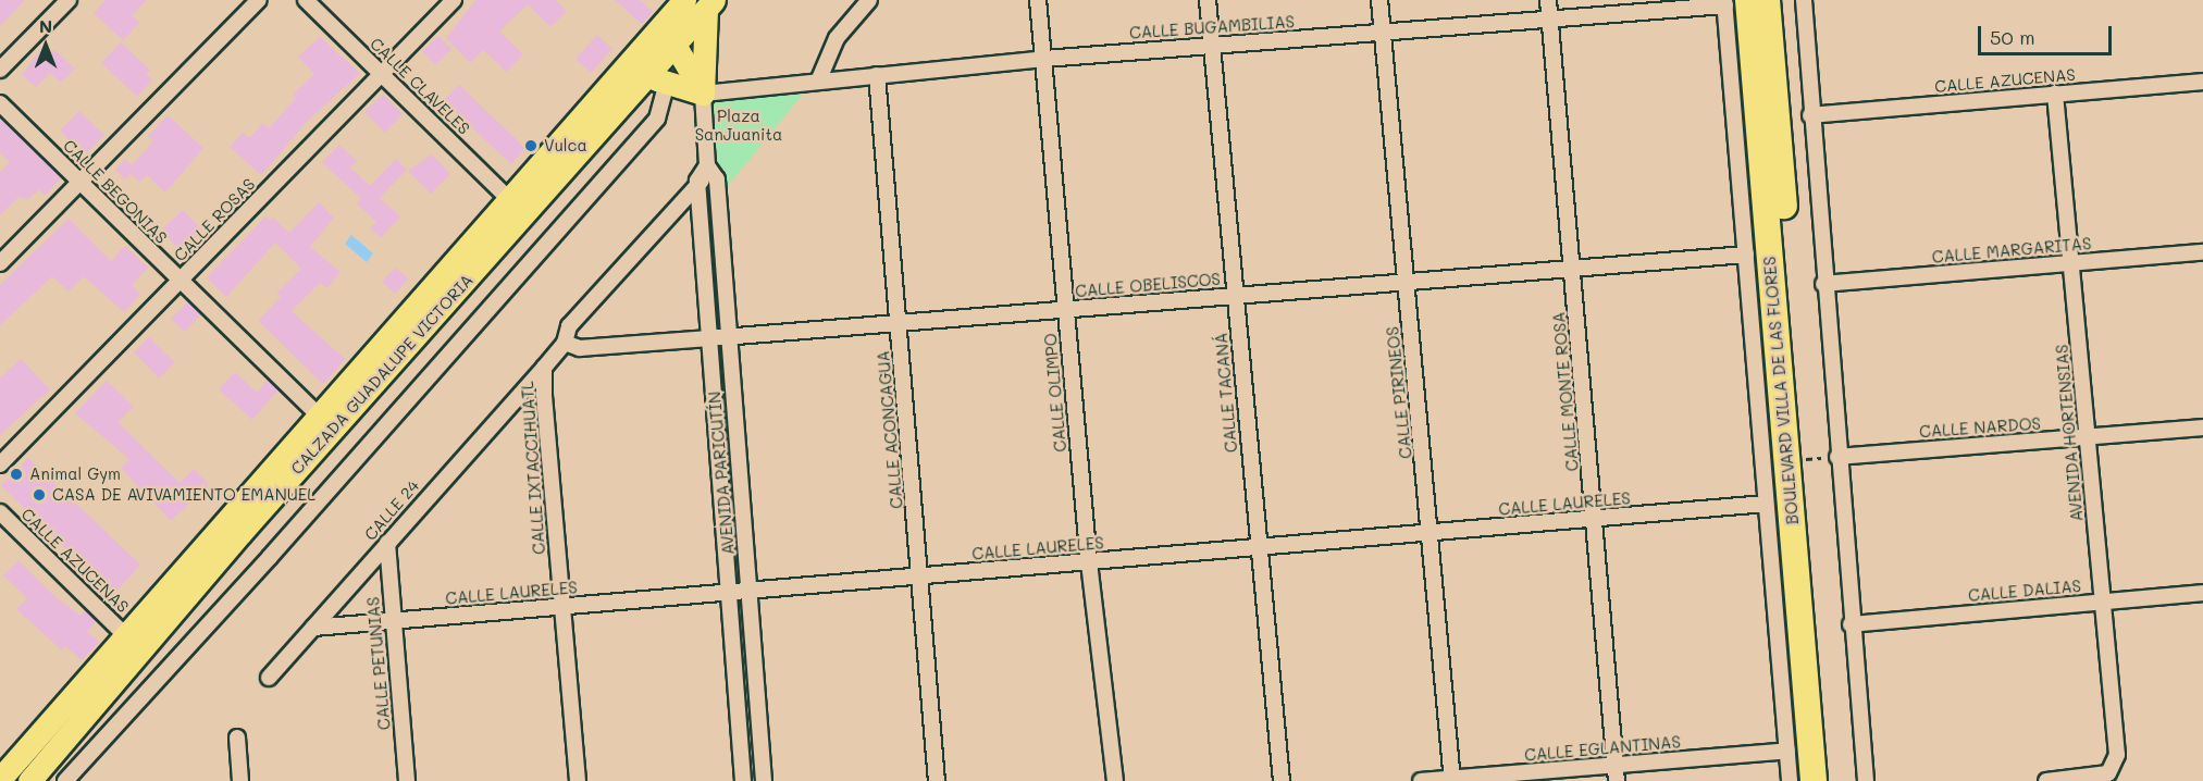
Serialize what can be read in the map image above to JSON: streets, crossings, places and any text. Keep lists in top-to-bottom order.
{
  "streets": {
    "highway": ["BOULEVARD VILLA DE LAS FLORES"],
    "main road": ["CALZADA GUADALUPE VICTORIA"],
    "street": [
      "CALLE BUGAMBILIAS",
      "CALLE AZUCENAS",
      "CALLE CLAVELES",
      "CALLE BEGONIAS",
      "CALLE ROSAS",
      "CALLE MARGARITAS",
      "CALLE OBELISCOS",
      "CALLE MONTE ROSA",
      "CALLE OLIMPO",
      "CALLE TACANÁ",
      "CALLE PIRINEOS",
      "CALLE NARDOS",
      "CALLE ACONCAGUA",
      "AVENIDA HORTENSIAS",
      "CALLE IXTACCIHUATL",
      "AVENIDA PARICUTÍN",
      "CALLE LAURELES",
      "CALLE 24",
      "CALLE DALIAS",
      "CALLE PETUNIAS",
      "CALLE EGLANTINAS"
    ]
  },
  "crossings": [
    ["CALLE BUGAMBILIAS", "BOULEVARD VILLA DE LAS FLORES"],
    ["CALLE BUGAMBILIAS", "CALLE MONTE ROSA"],
    ["CALLE BUGAMBILIAS", "CALLE OLIMPO"],
    ["CALLE BUGAMBILIAS", "CALLE TACANÁ"],
    ["CALLE BUGAMBILIAS", "CALLE PIRINEOS"],
    ["CALLE BUGAMBILIAS", "CALLE ACONCAGUA"],
    ["CALLE AZUCENAS", "CALZADA GUADALUPE VICTORIA"],
    ["CALLE AZUCENAS", "AVENIDA HORTENSIAS"],
    ["CALLE CLAVELES", "CALLE ROSAS"],
    ["CALLE CLAVELES", "CALZADA GUADALUPE VICTORIA"],
    ["CALLE BEGONIAS", "CALLE ROSAS"],
    ["CALLE BEGONIAS", "CALZADA GUADALUPE VICTORIA"],
    ["CALLE MARGARITAS", "AVENIDA HORTENSIAS"],
    ["CALLE OBELISCOS", "CALLE MONTE ROSA"],
    ["CALLE OBELISCOS", "CALLE OLIMPO"],
    ["CALLE OBELISCOS", "CALLE TACANÁ"],
    ["CALLE OBELISCOS", "CALLE PIRINEOS"],
    ["CALLE OBELISCOS", "CALLE ACONCAGUA"],
    ["CALLE OBELISCOS", "CALLE IXTACCIHUATL"],
    ["CALLE OBELISCOS", "AVENIDA PARICUTÍN"],
    ["CALLE MONTE ROSA", "CALLE LAURELES"],
    ["CALLE MONTE ROSA", "CALLE EGLANTINAS"],
    ["CALLE OLIMPO", "CALLE LAURELES"],
    ["CALLE TACANÁ", "CALLE LAURELES"],
    ["CALLE PIRINEOS", "CALLE LAURELES"],
    ["CALLE PIRINEOS", "CALLE EGLANTINAS"],
    ["CALLE NARDOS", "AVENIDA HORTENSIAS"],
    ["CALLE ACONCAGUA", "CALLE LAURELES"],
    ["AVENIDA HORTENSIAS", "CALLE DALIAS"],
    ["CALLE IXTACCIHUATL", "CALLE LAURELES"],
    ["CALLE IXTACCIHUATL", "CALLE 24"],
    ["AVENIDA PARICUTÍN", "CALLE LAURELES"],
    ["CALLE LAURELES", "CALLE 24"],
    ["CALLE LAURELES", "CALLE PETUNIAS"],
    ["CALLE 24", "CALLE PETUNIAS"]
  ],
  "parks": ["Plaza SanJuanita"],
  "places": ["Vulca", "Animal Gym", "CASA DE AVIVAMIENTO EMANUEL"],
  "scale_bar": "50 m",
  "north": "top"
}
